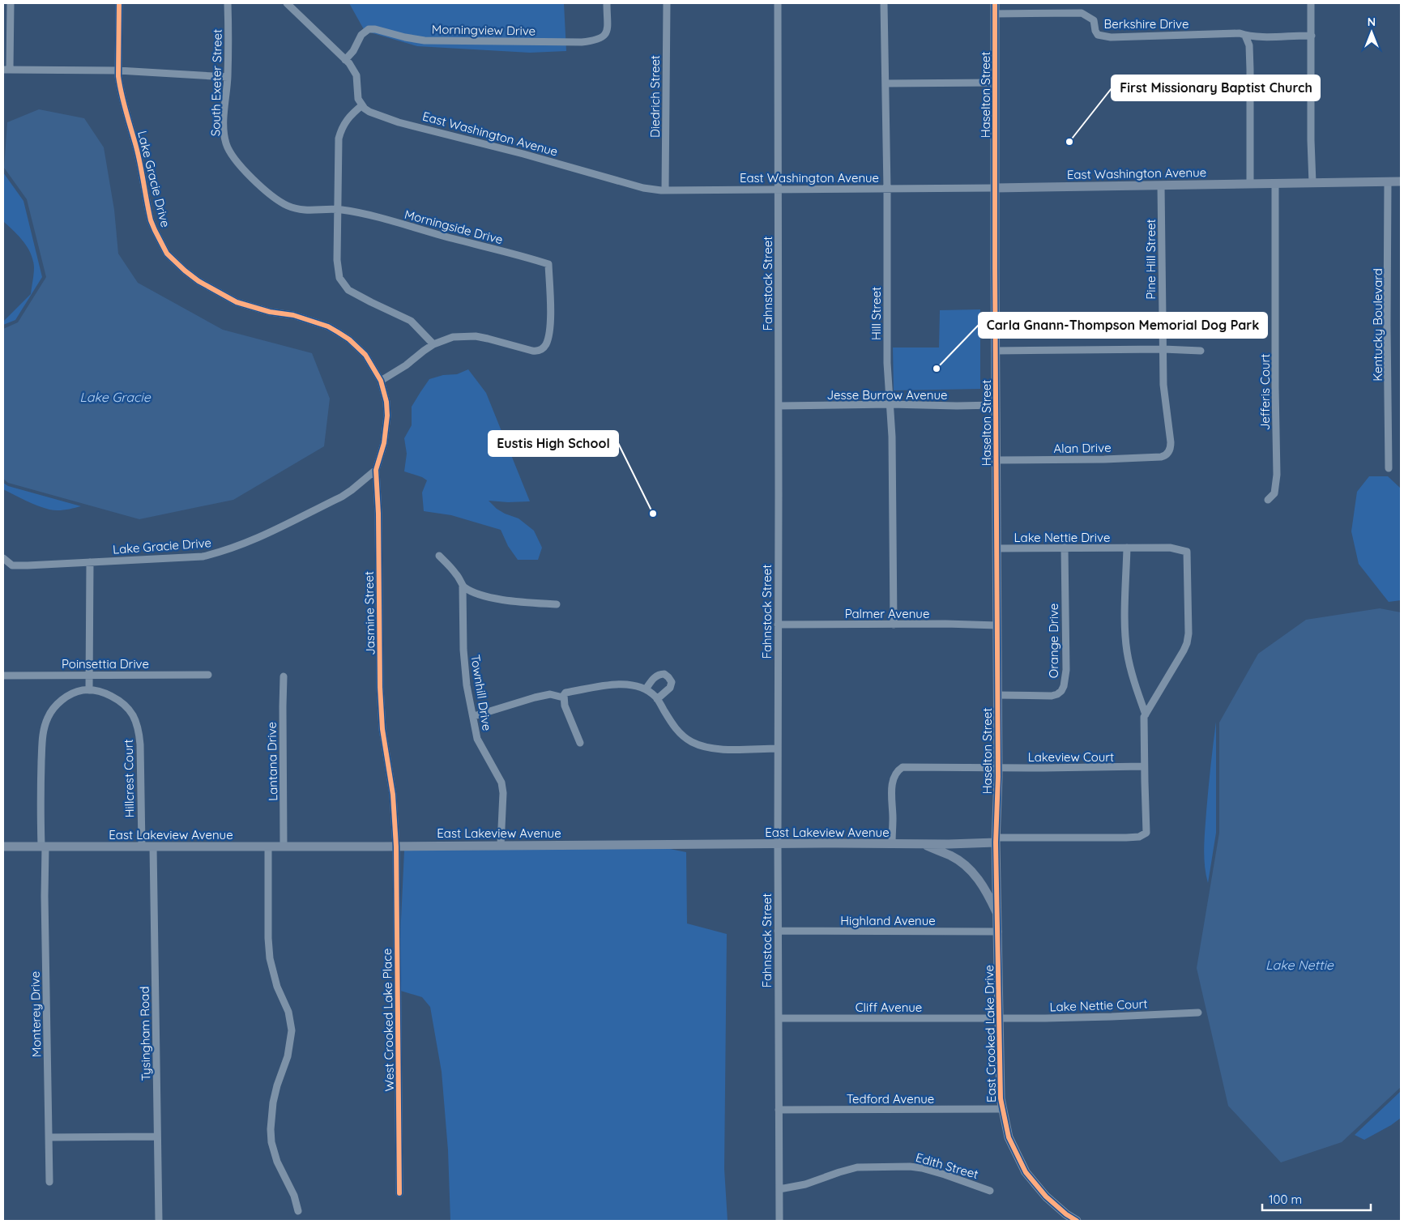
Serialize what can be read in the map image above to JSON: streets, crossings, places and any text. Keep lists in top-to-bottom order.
{
  "streets": {
    "street": [
      "Berkshire Drive",
      "Morningview Drive",
      "South Exeter Street",
      "Haselton Street",
      "Diedrich Street",
      "East Washington Avenue",
      "Lake Gracie Drive",
      "Morningside Drive",
      "Pine Hill Street",
      "Fahnstock Street",
      "Hill Street",
      "Kentucky Boulevard",
      "Jefferis Court",
      "Jesse Burrow Avenue",
      "Alan Drive",
      "Lake Nettie Drive",
      "Jasmine Street",
      "Palmer Avenue",
      "Orange Drive",
      "Poinsettia Drive",
      "Townhill Drive",
      "Lakeview Court",
      "Lantana Drive",
      "Hillcrest Court",
      "East Lakeview Avenue",
      "Highland Avenue",
      "Lake Nettie Court",
      "Cliff Avenue",
      "Monterey Drive",
      "West Crooked Lake Place",
      "Tysingham Road",
      "East Crooked Lake Drive",
      "Tedford Avenue",
      "Edith Street"
    ]
  },
  "crossings": [
    ["Berkshire Drive", "Haselton Street"],
    ["South Exeter Street", "Morningside Drive"],
    ["Haselton Street", "East Washington Avenue"],
    ["Haselton Street", "Jesse Burrow Avenue"],
    ["Haselton Street", "Alan Drive"],
    ["Haselton Street", "Lake Nettie Drive"],
    ["Haselton Street", "Palmer Avenue"],
    ["Haselton Street", "Orange Drive"],
    ["Haselton Street", "Lakeview Court"],
    ["Haselton Street", "East Lakeview Avenue"],
    ["Haselton Street", "East Crooked Lake Drive"],
    ["Diedrich Street", "East Washington Avenue"],
    ["East Washington Avenue", "Pine Hill Street"],
    ["East Washington Avenue", "Fahnstock Street"],
    ["East Washington Avenue", "Hill Street"],
    ["East Washington Avenue", "Kentucky Boulevard"],
    ["East Washington Avenue", "Jefferis Court"],
    ["Lake Gracie Drive", "Jasmine Street"],
    ["Pine Hill Street", "Alan Drive"],
    ["Fahnstock Street", "Jesse Burrow Avenue"],
    ["Fahnstock Street", "Palmer Avenue"],
    ["Fahnstock Street", "East Lakeview Avenue"],
    ["Fahnstock Street", "Highland Avenue"],
    ["Fahnstock Street", "Cliff Avenue"],
    ["Fahnstock Street", "Tedford Avenue"],
    ["Fahnstock Street", "Edith Street"],
    ["Hill Street", "Jesse Burrow Avenue"],
    ["Hill Street", "Palmer Avenue"],
    ["Lake Nettie Drive", "Orange Drive"],
    ["Jasmine Street", "East Lakeview Avenue"],
    ["Jasmine Street", "West Crooked Lake Place"],
    ["Townhill Drive", "East Lakeview Avenue"],
    ["Lakeview Court", "East Lakeview Avenue"],
    ["Lantana Drive", "East Lakeview Avenue"],
    ["Hillcrest Court", "East Lakeview Avenue"],
    ["Hillcrest Court", "Monterey Drive"],
    ["East Lakeview Avenue", "Monterey Drive"],
    ["East Lakeview Avenue", "West Crooked Lake Place"],
    ["East Lakeview Avenue", "Tysingham Road"],
    ["East Lakeview Avenue", "East Crooked Lake Drive"],
    ["Highland Avenue", "East Crooked Lake Drive"],
    ["Lake Nettie Court", "Cliff Avenue"],
    ["Lake Nettie Court", "East Crooked Lake Drive"],
    ["Cliff Avenue", "East Crooked Lake Drive"],
    ["East Crooked Lake Drive", "Tedford Avenue"]
  ],
  "water": ["Lake Gracie", "Lake Nettie"],
  "places": ["First Missionary Baptist Church", "Carla Gnann-Thompson Memorial Dog Park", "Eustis High School"],
  "scale_bar": "100 m",
  "north": "top"
}
